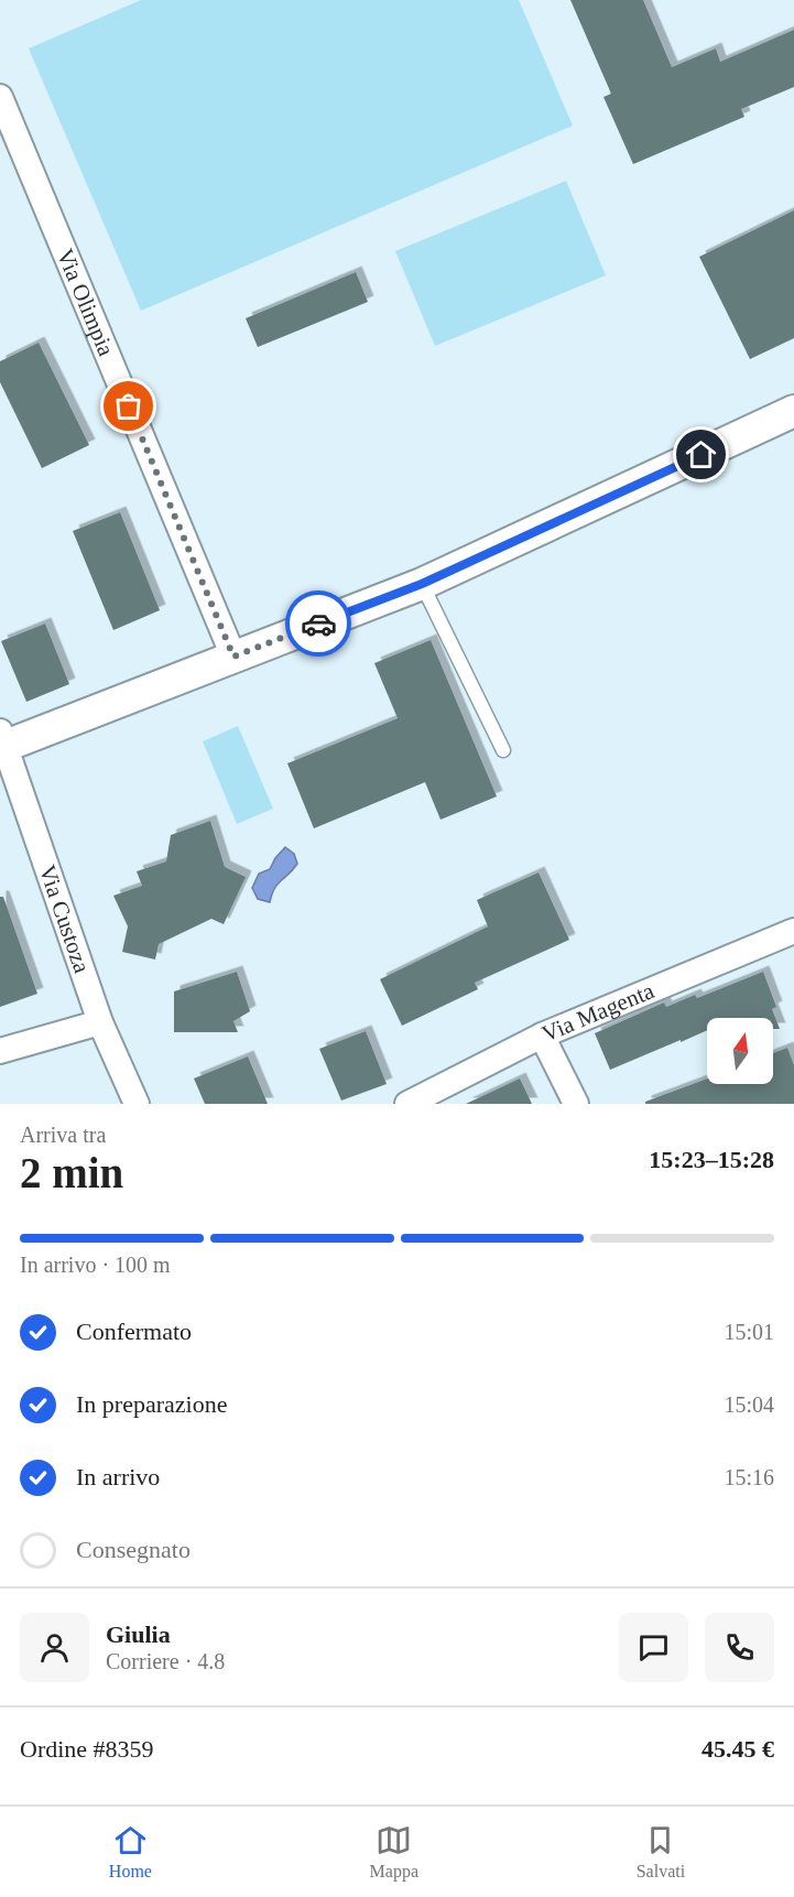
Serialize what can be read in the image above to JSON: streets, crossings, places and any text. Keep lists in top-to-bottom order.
{
  "streets": {
    "street": ["Via Olimpia", "Via Custoza", "Via Magenta"]
  },
  "north": "top",
  "page": {
    "heading": ["2 min", "Arriva tra", "15:23–15:28"],
    "panel": [
      "Giulia",
      "Corriere · 4.8",
      "Ordine #8359",
      "45.45 €"
    ],
    "bar": "In arrivo · 100 m",
    "list": [
      ["Confermato", "15:01"],
      ["In preparazione", "15:04"],
      ["In arrivo", "15:16"],
      "Consegnato"
    ],
    "tabs": ["Home", "Mappa", "Salvati"]
  }
}
